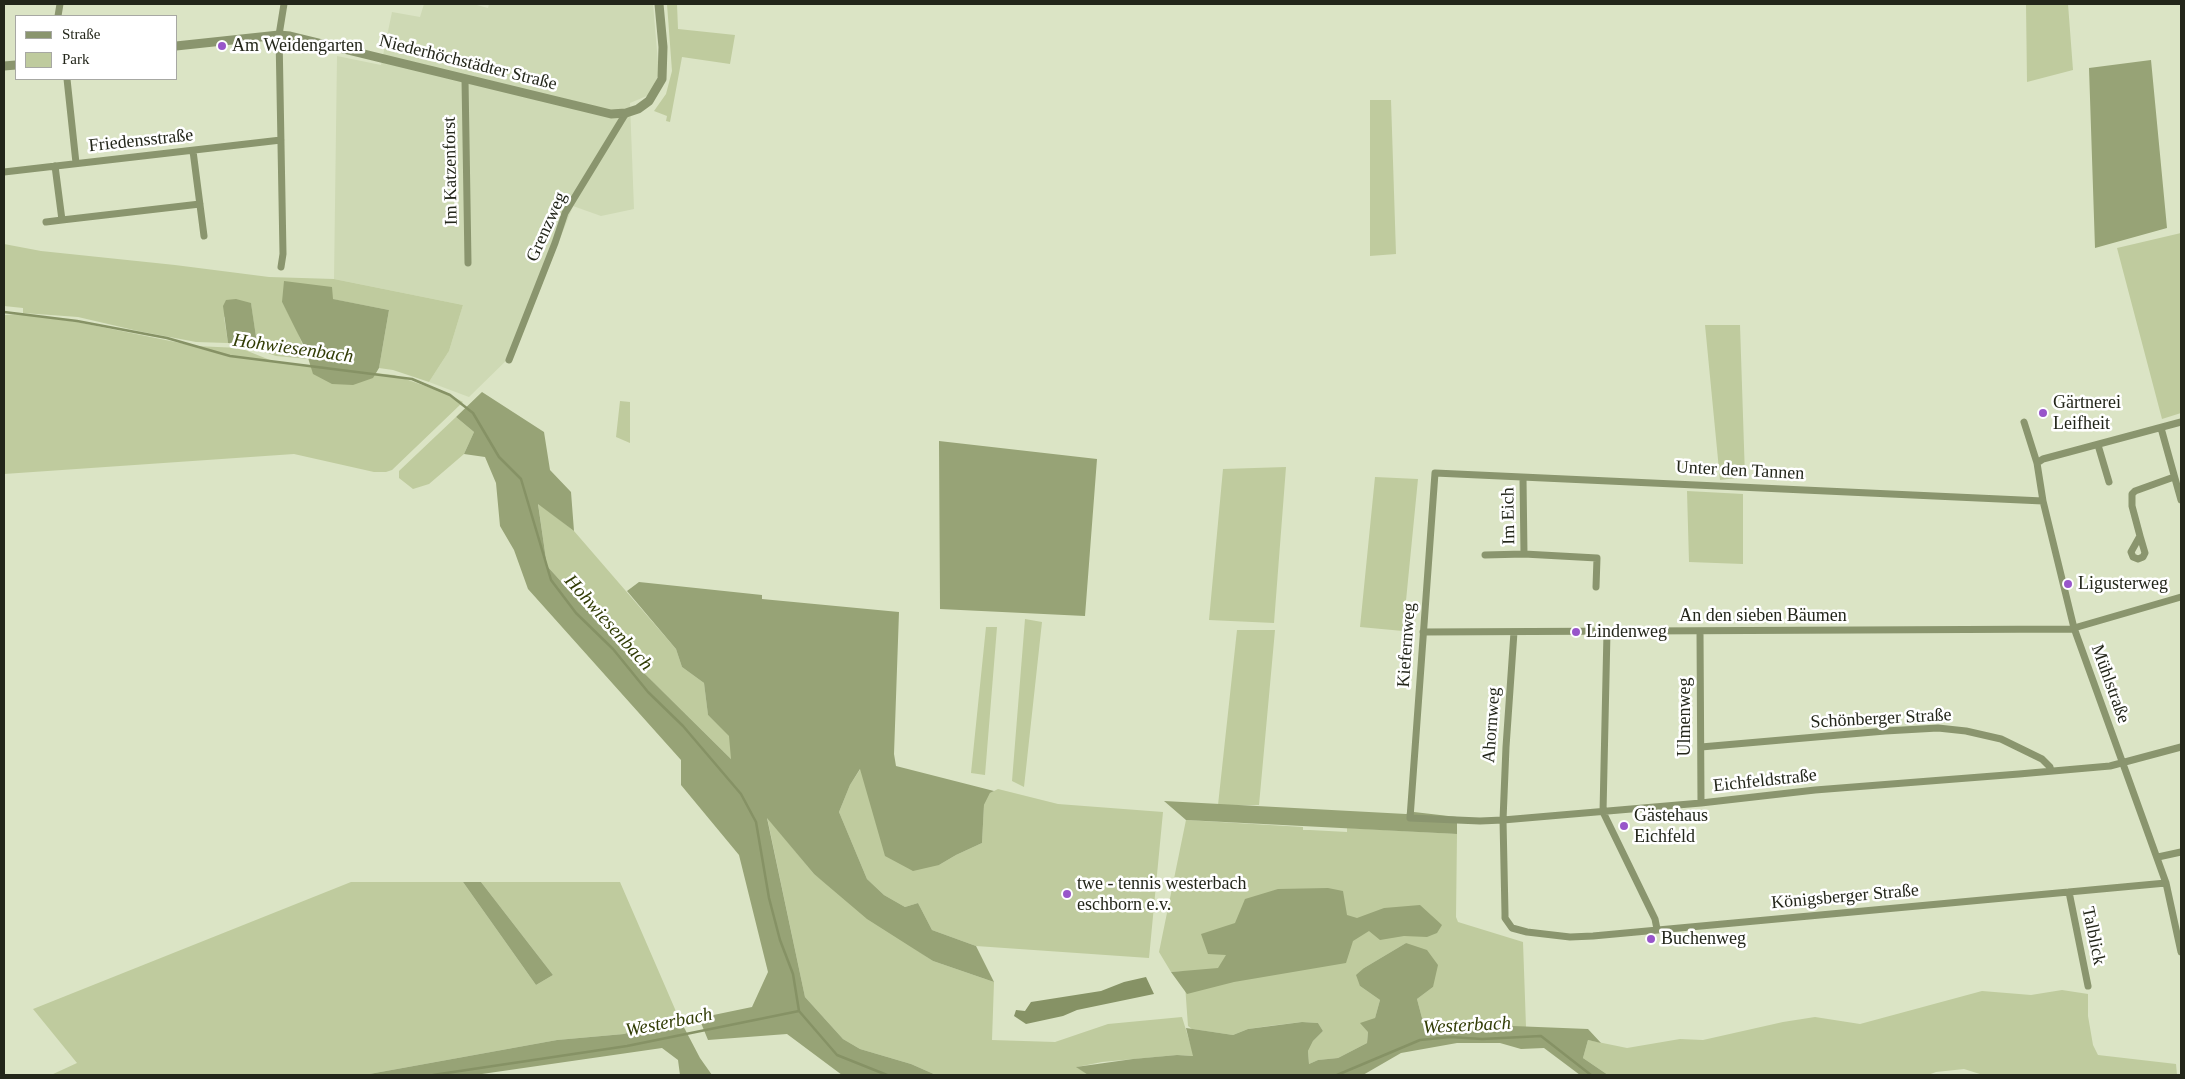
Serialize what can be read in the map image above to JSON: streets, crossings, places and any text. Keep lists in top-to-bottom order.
{
  "streets": {
    "street": [
      "Niederhöchstädter Straße",
      "Friedensstraße",
      "Im Katzenforst",
      "Grenzweg",
      "Unter den Tannen",
      "Im Eich",
      "An den sieben Bäumen",
      "Kiefernweg",
      "Mühlstraße",
      "Ulmenweg",
      "Schönberger Straße",
      "Ahornweg",
      "Eichfeldstraße",
      "Königsberger Straße",
      "Talblick"
    ]
  },
  "crossings": [
    ["Niederhöchstädter Straße", "Im Katzenforst"],
    ["Niederhöchstädter Straße", "Grenzweg"],
    ["Unter den Tannen", "Im Eich"],
    ["Unter den Tannen", "Kiefernweg"],
    ["Unter den Tannen", "Mühlstraße"],
    ["An den sieben Bäumen", "Kiefernweg"],
    ["An den sieben Bäumen", "Mühlstraße"],
    ["An den sieben Bäumen", "Ulmenweg"],
    ["An den sieben Bäumen", "Ahornweg"],
    ["Kiefernweg", "Eichfeldstraße"],
    ["Mühlstraße", "Eichfeldstraße"],
    ["Mühlstraße", "Königsberger Straße"],
    ["Ulmenweg", "Schönberger Straße"],
    ["Ulmenweg", "Eichfeldstraße"],
    ["Schönberger Straße", "Eichfeldstraße"],
    ["Ahornweg", "Eichfeldstraße"],
    ["Ahornweg", "Königsberger Straße"],
    ["Königsberger Straße", "Talblick"]
  ],
  "water": ["Hohwiesenbach", "Westerbach"],
  "places": [
    "Am Weidengarten",
    "Gärtnerei Leifheit",
    "Ligusterweg",
    "Lindenweg",
    "Gästehaus Eichfeld",
    "twe - tennis westerbach eschborn e.v.",
    "Buchenweg"
  ],
  "legend": ["Straße", "Park"]
}
